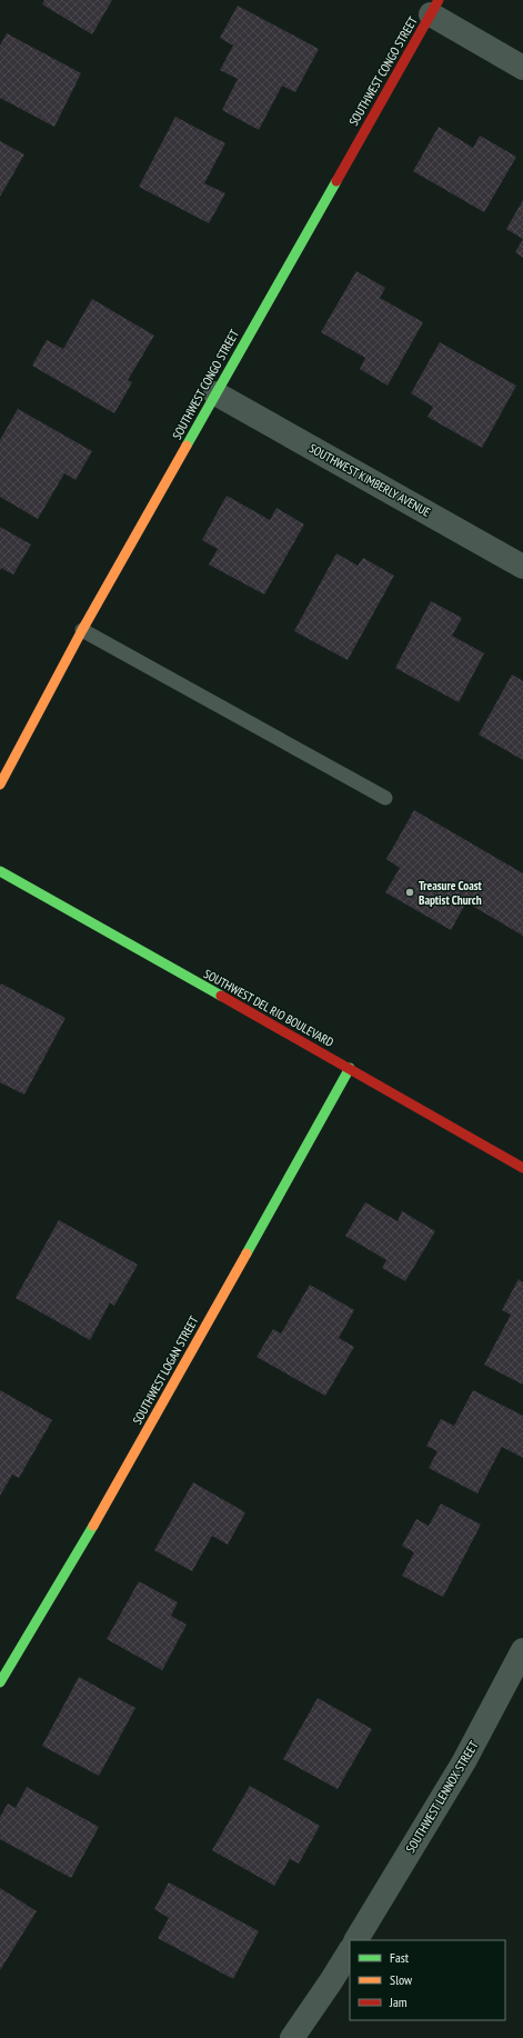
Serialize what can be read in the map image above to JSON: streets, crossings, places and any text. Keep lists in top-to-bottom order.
{
  "streets": {
    "street": [
      "SOUTHWEST CONGO STREET",
      "SOUTHWEST KIMBERLY AVENUE",
      "SOUTHWEST DEL RIO BOULEVARD",
      "SOUTHWEST LOGAN STREET",
      "SOUTHWEST LENNOX STREET"
    ]
  },
  "crossings": [
    ["SOUTHWEST CONGO STREET", "SOUTHWEST KIMBERLY AVENUE"],
    ["SOUTHWEST DEL RIO BOULEVARD", "SOUTHWEST LOGAN STREET"]
  ],
  "places": ["Treasure Coast Baptist Church"],
  "legend": ["Fast", "Slow", "Jam"]
}
